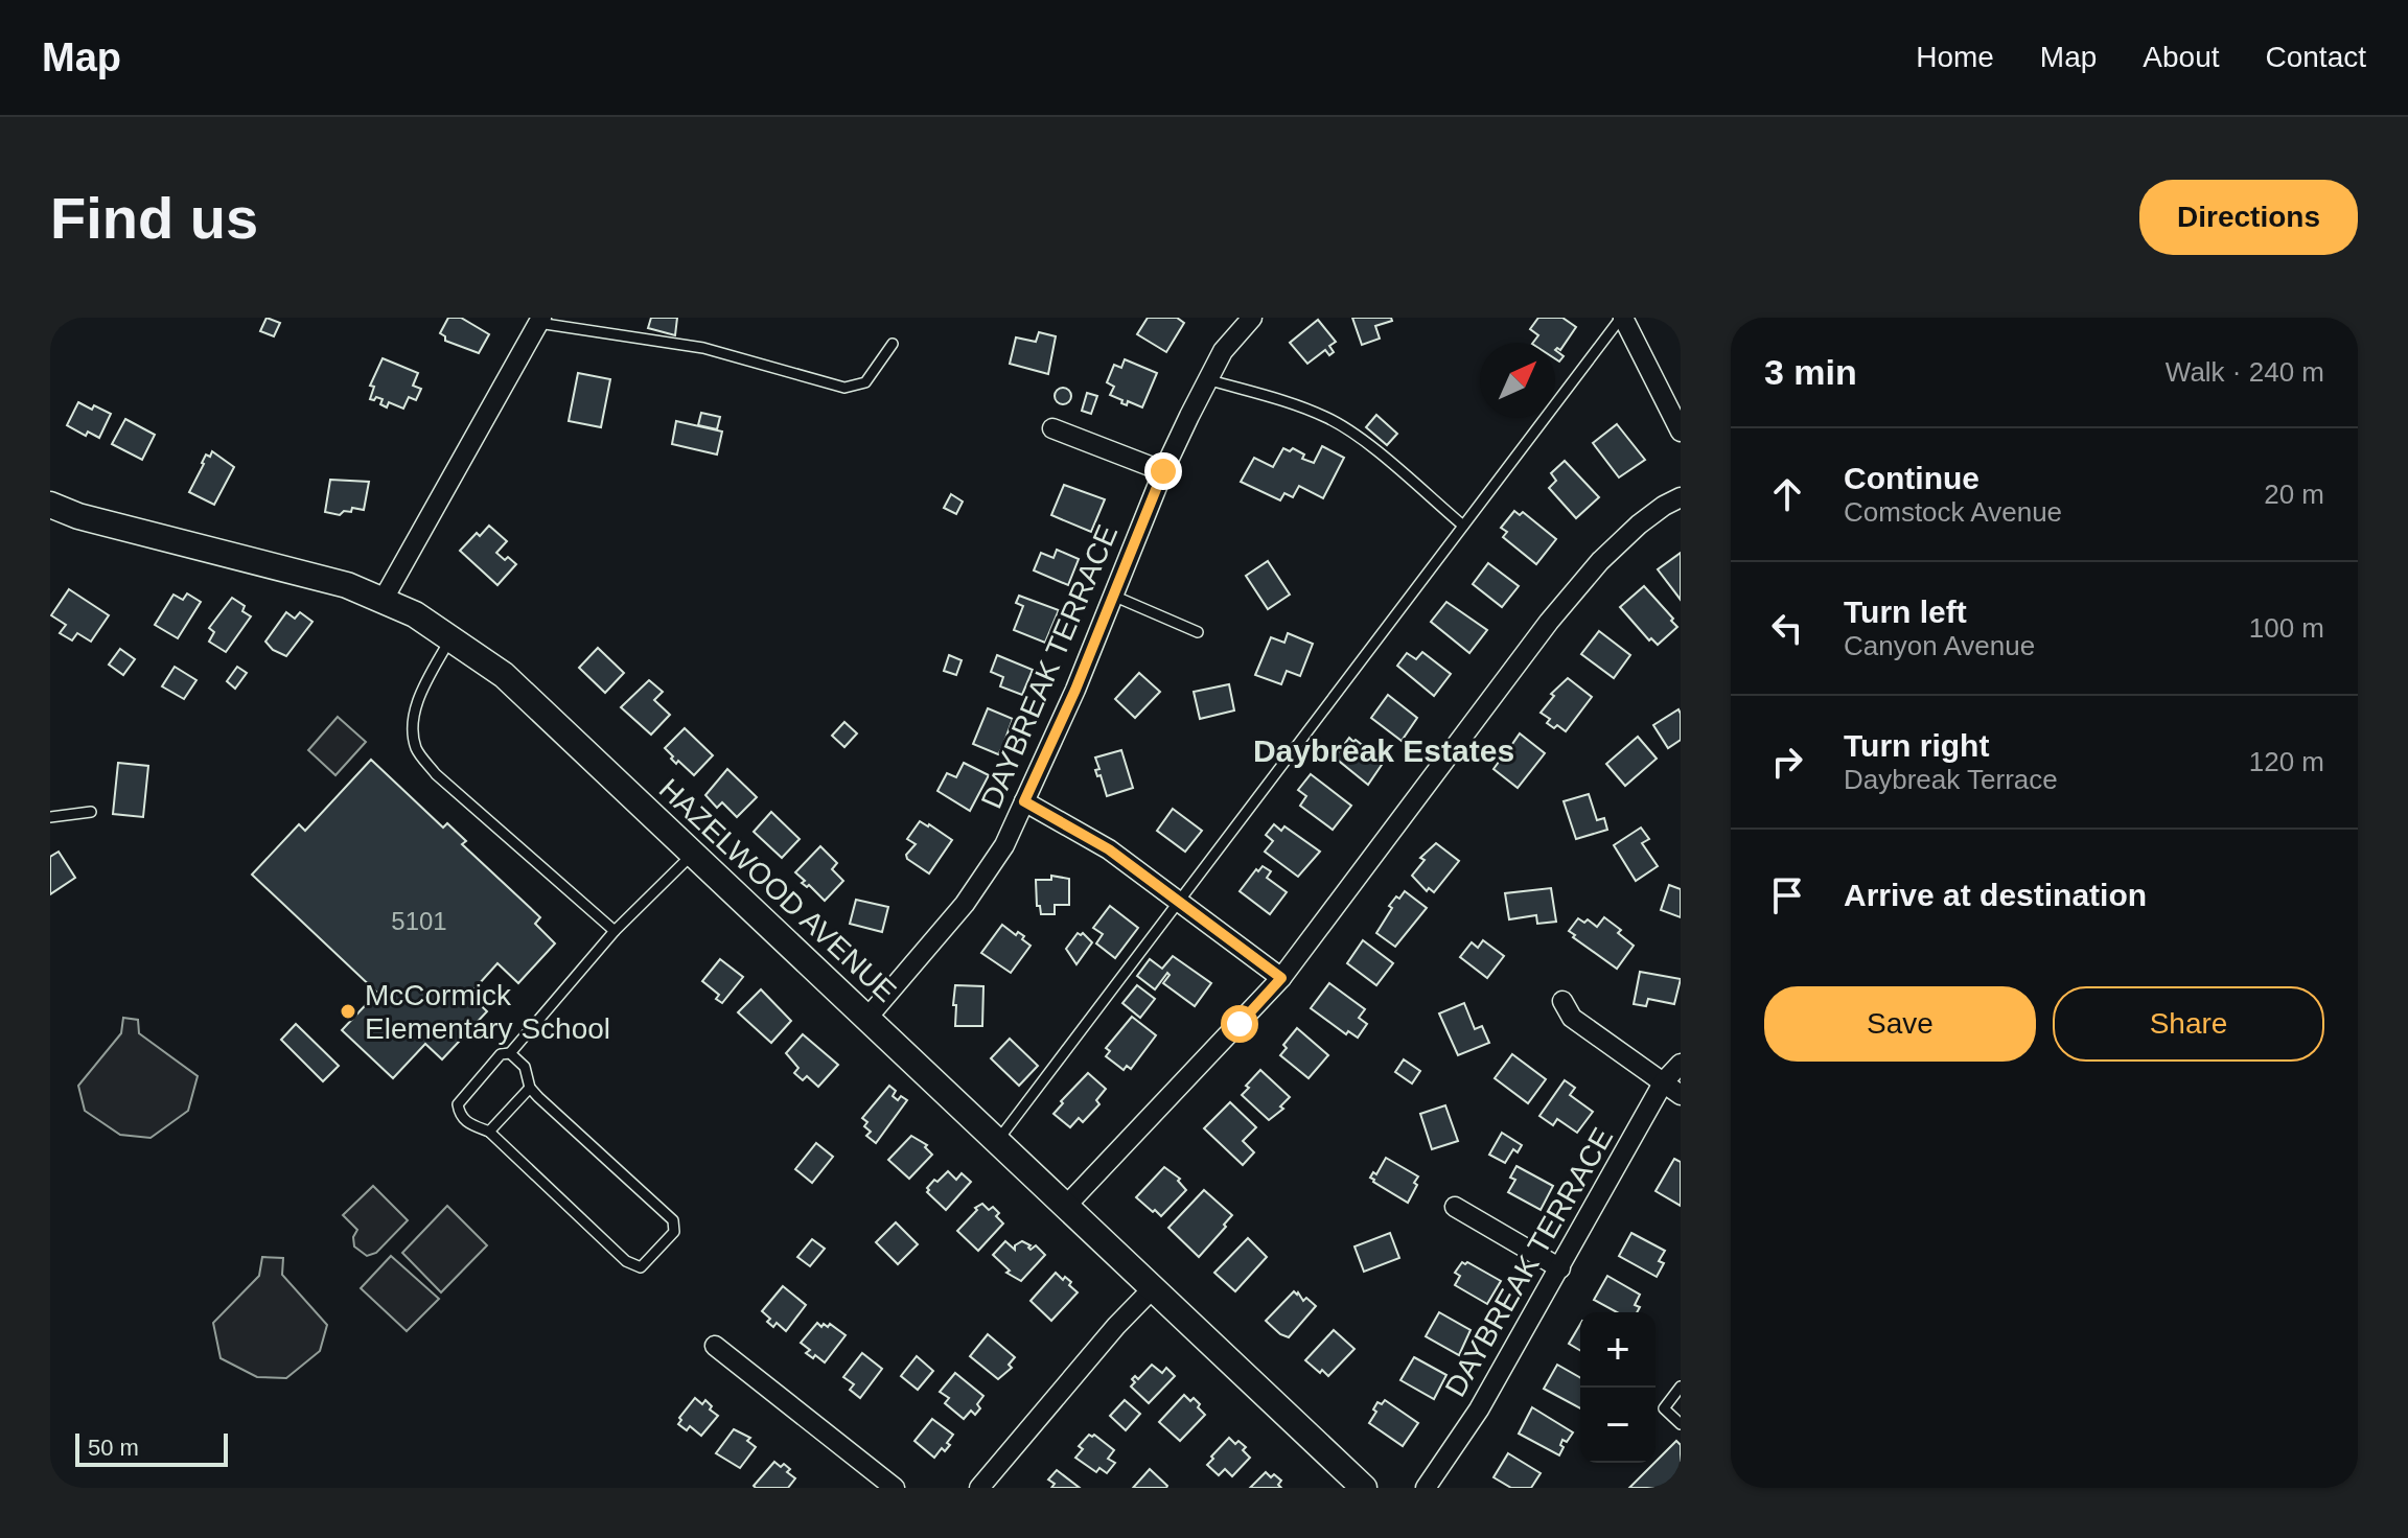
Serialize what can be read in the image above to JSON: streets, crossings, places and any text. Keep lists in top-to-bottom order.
{
  "streets": {
    "street": ["DAYBREAK TERRACE", "HAZELWOOD AVENUE"]
  },
  "crossings": [
    ["DAYBREAK TERRACE", "HAZELWOOD AVENUE"]
  ],
  "districts": ["Daybreak Estates"],
  "places": ["McCormick Elementary School"],
  "house_numbers": ["5101"],
  "scale_bar": "50 m",
  "north": "top right",
  "page": {
    "header": "Map",
    "nav": [
      "Home",
      "Map",
      "About",
      "Contact"
    ],
    "buttons": [
      "Directions",
      ["Save", "Share"]
    ],
    "title": "Find us",
    "heading": ["3 min", "Walk · 240 m"],
    "list": [
      ["Continue", "Comstock Avenue", "20 m"],
      ["Turn left", "Canyon Avenue", "100 m"],
      ["Turn right", "Daybreak Terrace", "120 m"],
      "Arrive at destination"
    ],
    "map_buttons": ["+", "−"],
    "scale": "50 m"
  }
}
